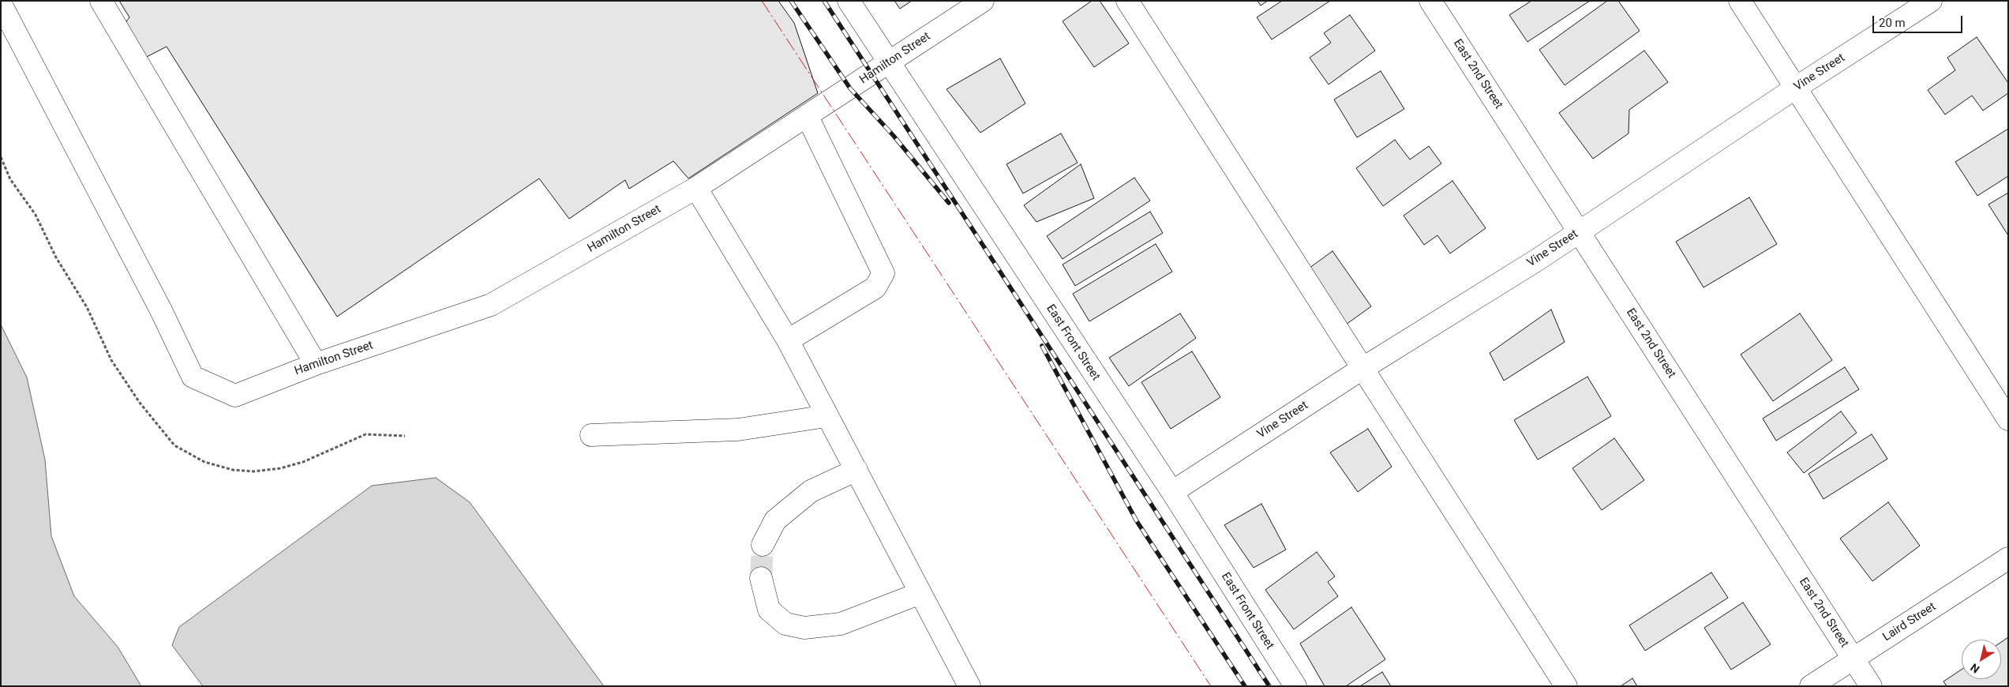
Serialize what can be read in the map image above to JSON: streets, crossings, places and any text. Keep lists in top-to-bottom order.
{
  "streets": {
    "street": [
      "Hamilton Street",
      "Vine Street",
      "East 2nd Street",
      "East Front Street",
      "Laird Street"
    ]
  },
  "crossings": [
    ["Hamilton Street", "East Front Street"],
    ["Vine Street", "East 2nd Street"],
    ["Vine Street", "East Front Street"],
    ["East 2nd Street", "Laird Street"]
  ],
  "scale_bar": "20 m",
  "north": "bottom left"
}
